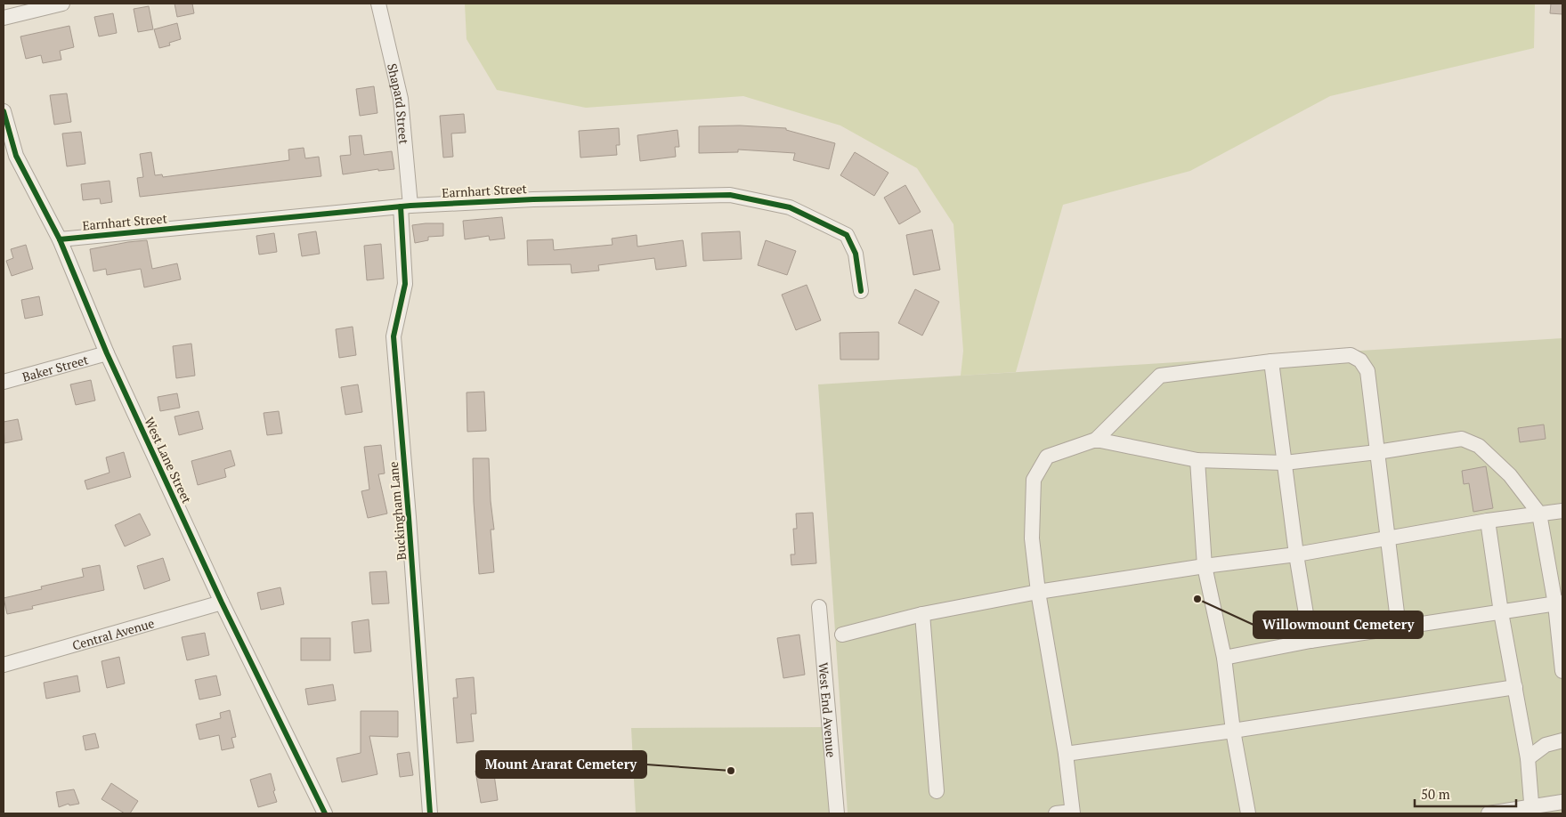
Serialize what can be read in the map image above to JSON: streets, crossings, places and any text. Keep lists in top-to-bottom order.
{
  "streets": {
    "street": [
      "Shapard Street",
      "Earnhart Street",
      "Baker Street",
      "West Lane Street",
      "Buckingham Lane",
      "Central Avenue",
      "West End Avenue"
    ]
  },
  "crossings": [
    ["Shapard Street", "Earnhart Street"],
    ["Shapard Street", "Buckingham Lane"],
    ["Earnhart Street", "West Lane Street"],
    ["Earnhart Street", "Buckingham Lane"],
    ["Baker Street", "West Lane Street"],
    ["West Lane Street", "Central Avenue"]
  ],
  "places": ["Willowmount Cemetery", "Mount Ararat Cemetery"],
  "scale_bar": "50 m"
}
